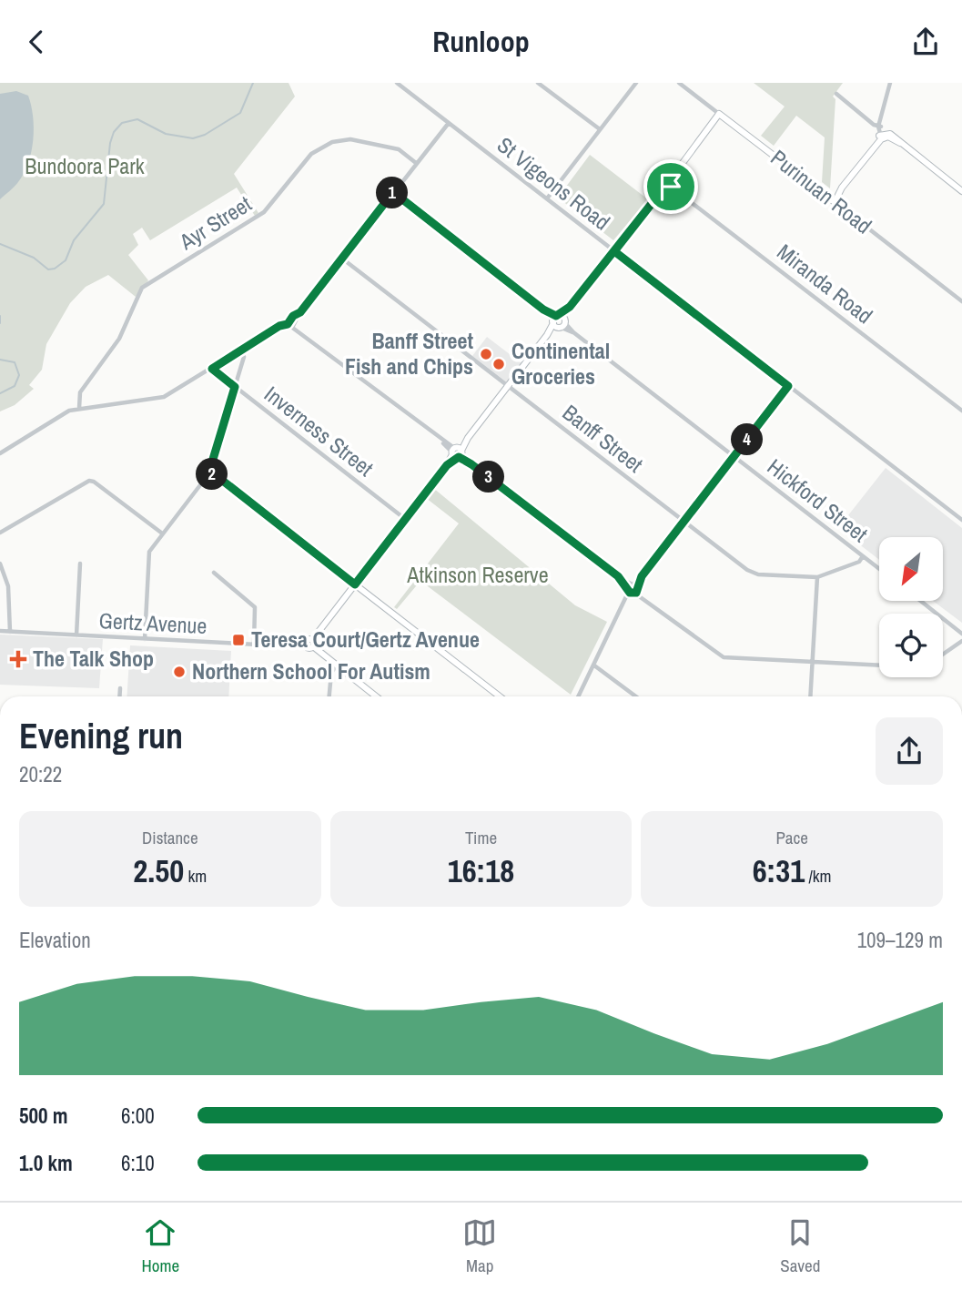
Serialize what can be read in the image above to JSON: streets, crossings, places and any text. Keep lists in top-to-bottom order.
{
  "streets": {
    "street": [
      "St Vigeons Road",
      "Purinuan Road",
      "Ayr Street",
      "Miranda Road",
      "Inverness Street",
      "Banff Street",
      "Hickford Street",
      "Gertz Avenue"
    ]
  },
  "crossings": [
    ["Banff Street", "Hickford Street"]
  ],
  "parks": ["Bundoora Park", "Atkinson Reserve"],
  "places": {
    "other": ["Banff Street Fish and Chips", "Continental Groceries", "Northern School For Autism"],
    "transit": ["Teresa Court/Gertz Avenue"],
    "health": ["The Talk Shop"]
  },
  "north": "bottom left",
  "page": {
    "header": "Runloop",
    "pins": [
      "1",
      "4",
      "2",
      "3"
    ],
    "heading": ["Evening run", "20:22"],
    "stats": [
      ["Distance", "2.50 km"],
      ["Time", "16:18"],
      ["Pace", "6:31 /km"]
    ],
    "chart": ["Elevation", "109–129 m"],
    "list": [
      {
        "name": "500 m",
        "note": "6:00"
      },
      {
        "name": "1.0 km",
        "note": "6:10"
      }
    ],
    "tabs": ["Home", "Map", "Saved"]
  }
}
